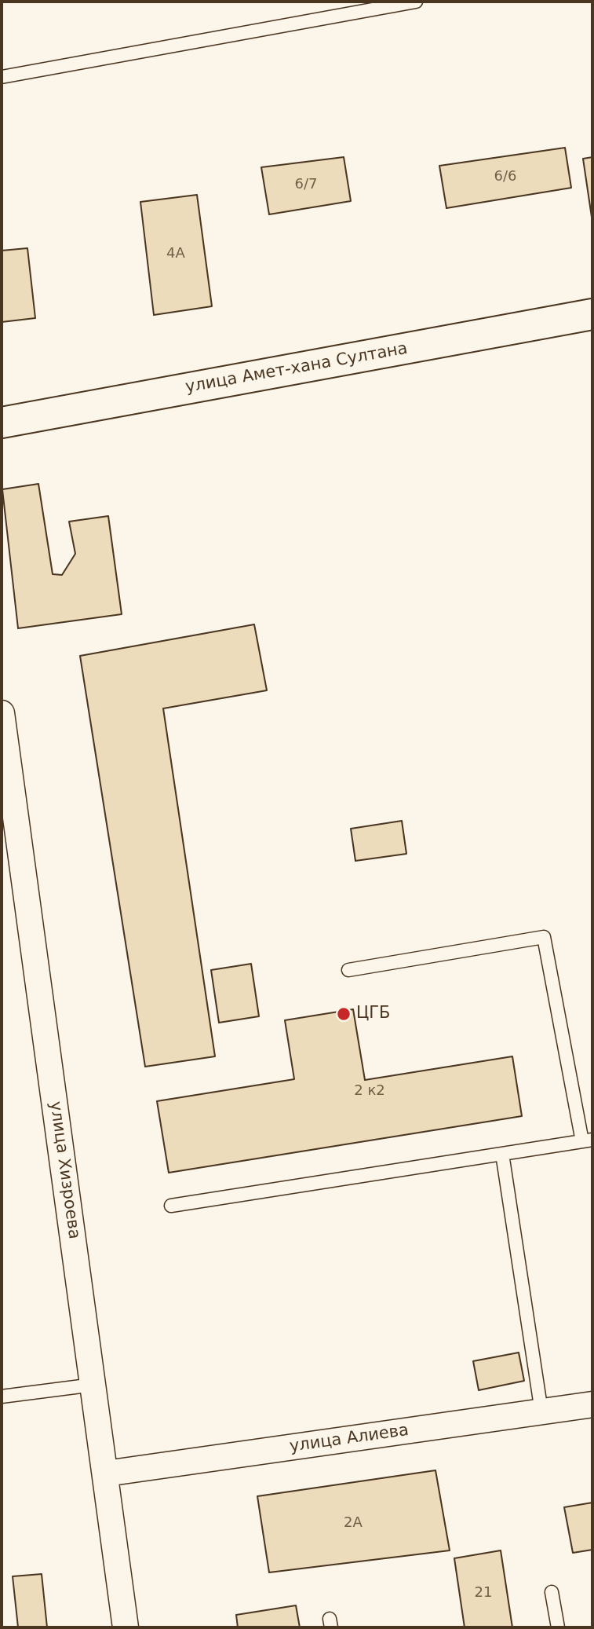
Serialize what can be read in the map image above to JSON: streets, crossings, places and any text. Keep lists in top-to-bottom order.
{
  "streets": {
    "main road": ["улица Амет-хана Султана"],
    "street": ["улица Хизроева", "улица Алиева"]
  },
  "crossings": [
    ["улица Хизроева", "улица Алиева"]
  ],
  "places": ["ЦГБ"],
  "house_numbers": [
    "6/6",
    "6/7",
    "4А",
    "2 к2",
    "2А",
    "21"
  ]
}
